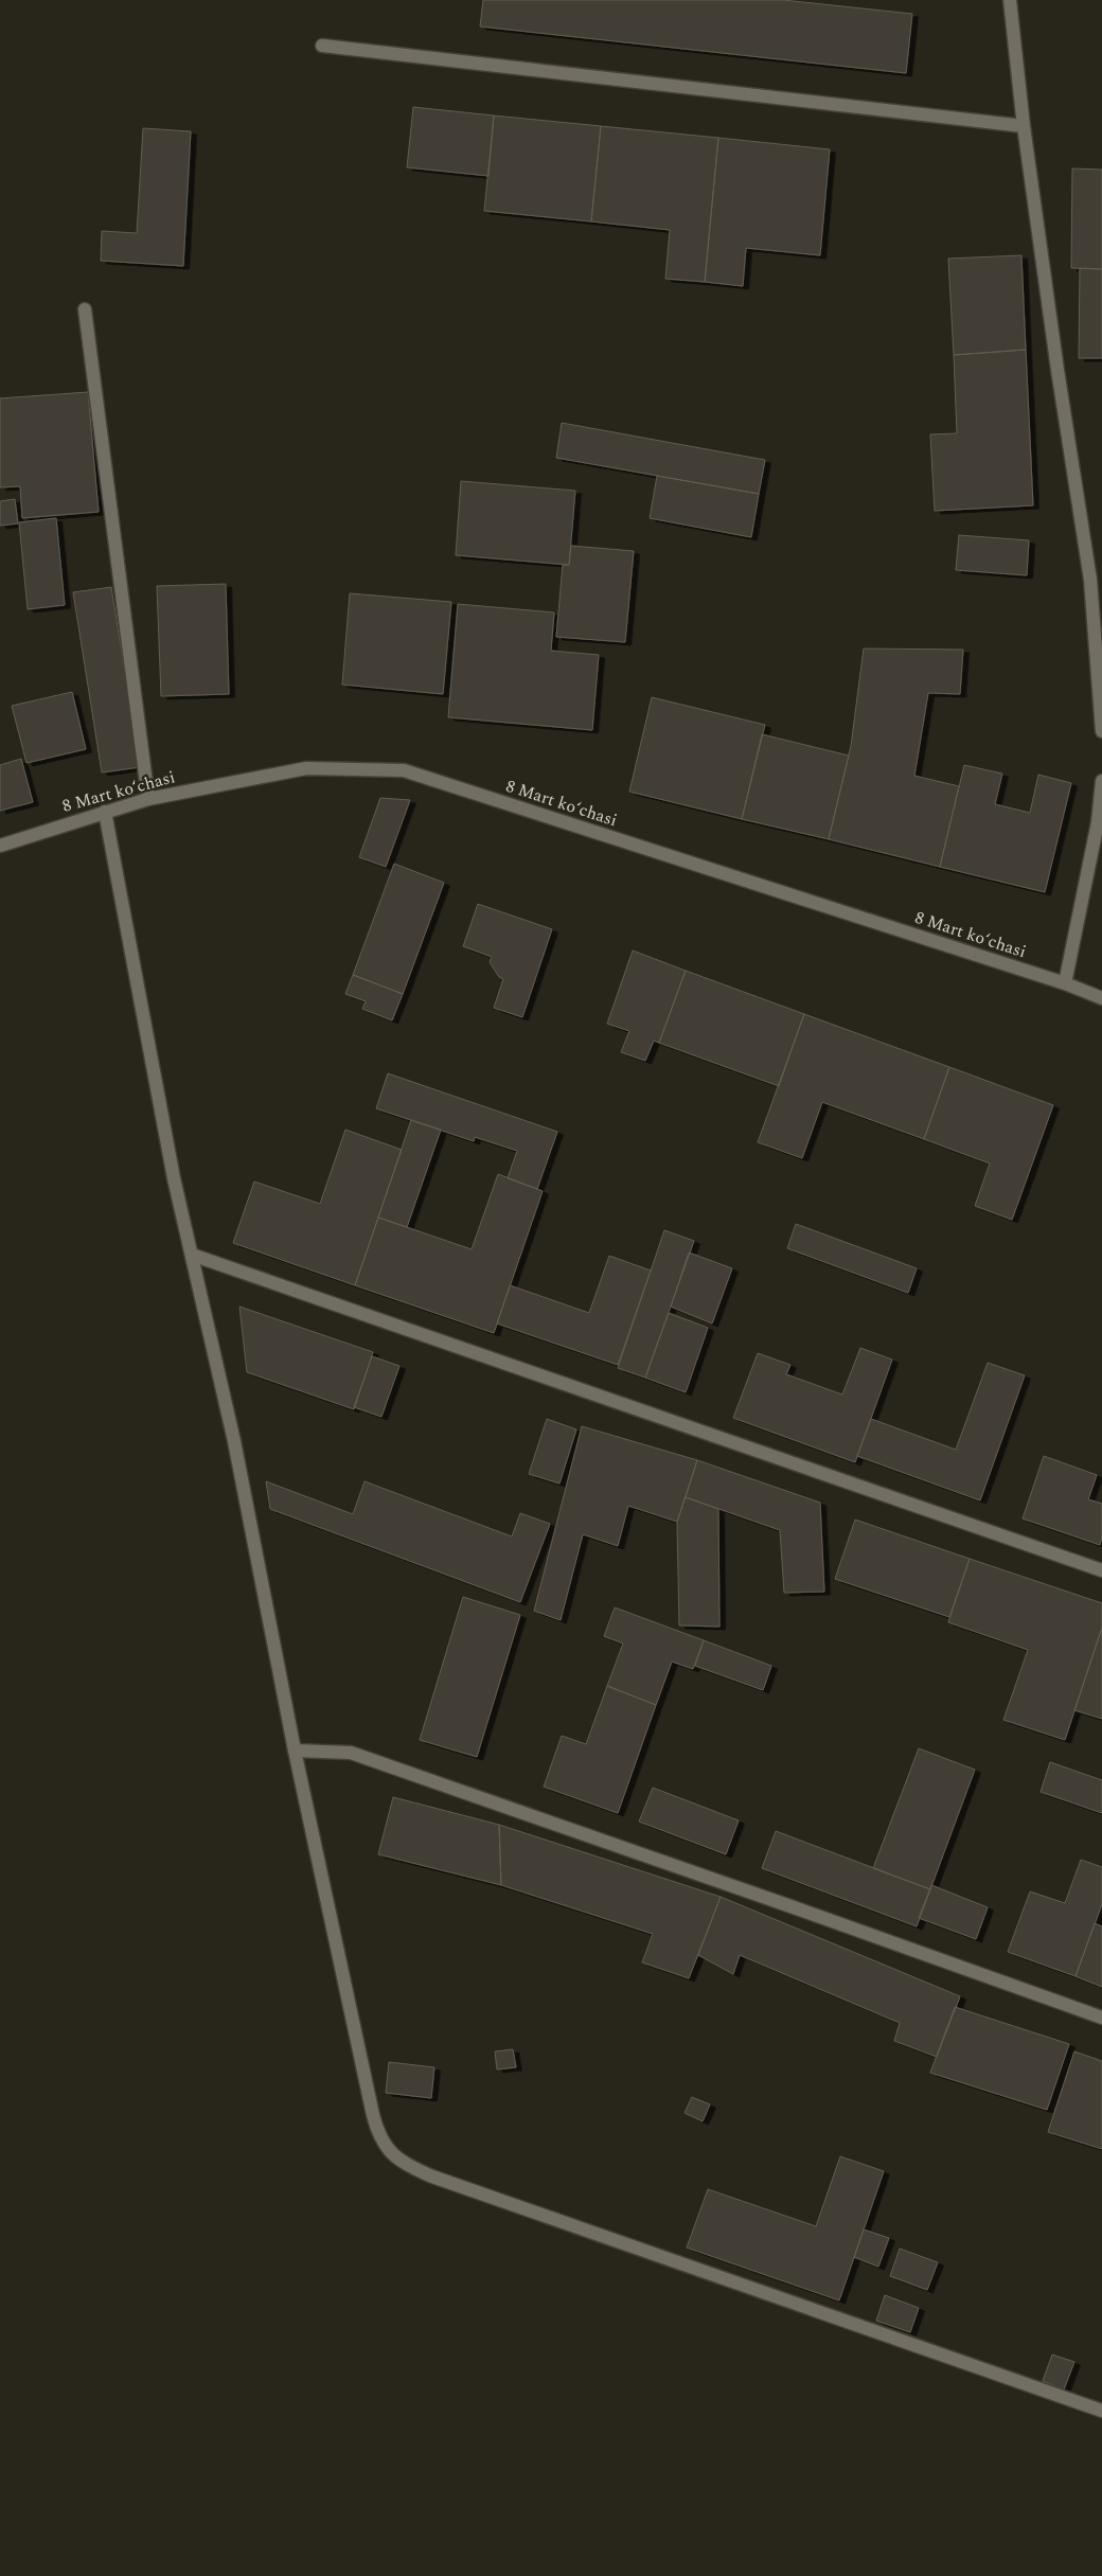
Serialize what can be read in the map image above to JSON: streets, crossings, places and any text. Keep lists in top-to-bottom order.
{
  "streets": {
    "street": ["8 Mart koʻchasi"]
  }
}
